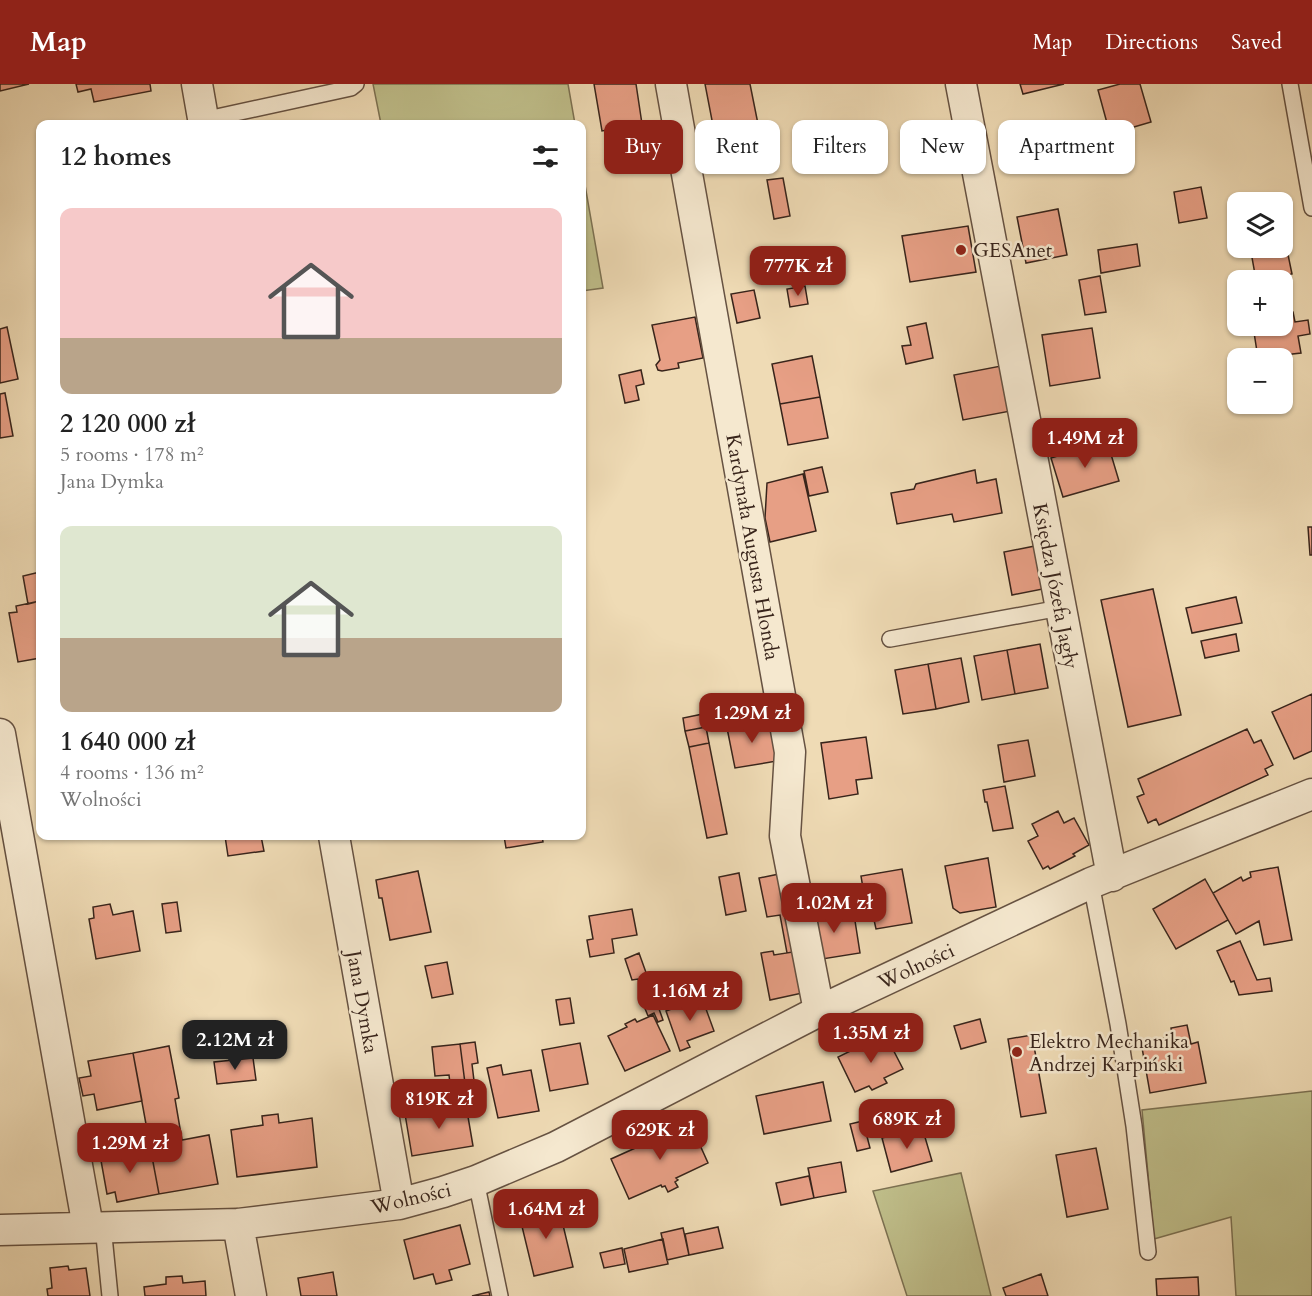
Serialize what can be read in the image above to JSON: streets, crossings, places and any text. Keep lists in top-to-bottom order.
{
  "streets": {
    "street": [
      "Kardynała Augusta Hlonda",
      "Księdza Józefa Jagły",
      "Wolności",
      "Jana Dymka"
    ]
  },
  "crossings": [
    ["Kardynała Augusta Hlonda", "Wolności"],
    ["Księdza Józefa Jagły", "Wolności"],
    ["Wolności", "Jana Dymka"]
  ],
  "places": ["GESAnet", "Elektro Mechanika Andrzej Karpiński"],
  "page": {
    "header": "Map",
    "nav": ["Map", "Directions", "Saved"],
    "chip": [
      "Buy",
      "Rent",
      "Filters",
      "New",
      "Apartment"
    ],
    "heading": "12 homes",
    "map_buttons": ["+", "−"],
    "list": [
      {
        "name": "2 120 000 zł",
        "note": "5 rooms · 178 m² · Jana Dymka"
      },
      {
        "name": "1 640 000 zł",
        "note": "4 rooms · 136 m² · Wolności"
      }
    ],
    "price": [
      "777K zł",
      "1.49M zł",
      "1.29M zł",
      "1.02M zł",
      "1.16M zł",
      "1.35M zł",
      "2.12M zł",
      "819K zł",
      "689K zł",
      "629K zł",
      "1.29M zł",
      "1.64M zł"
    ]
  }
}
